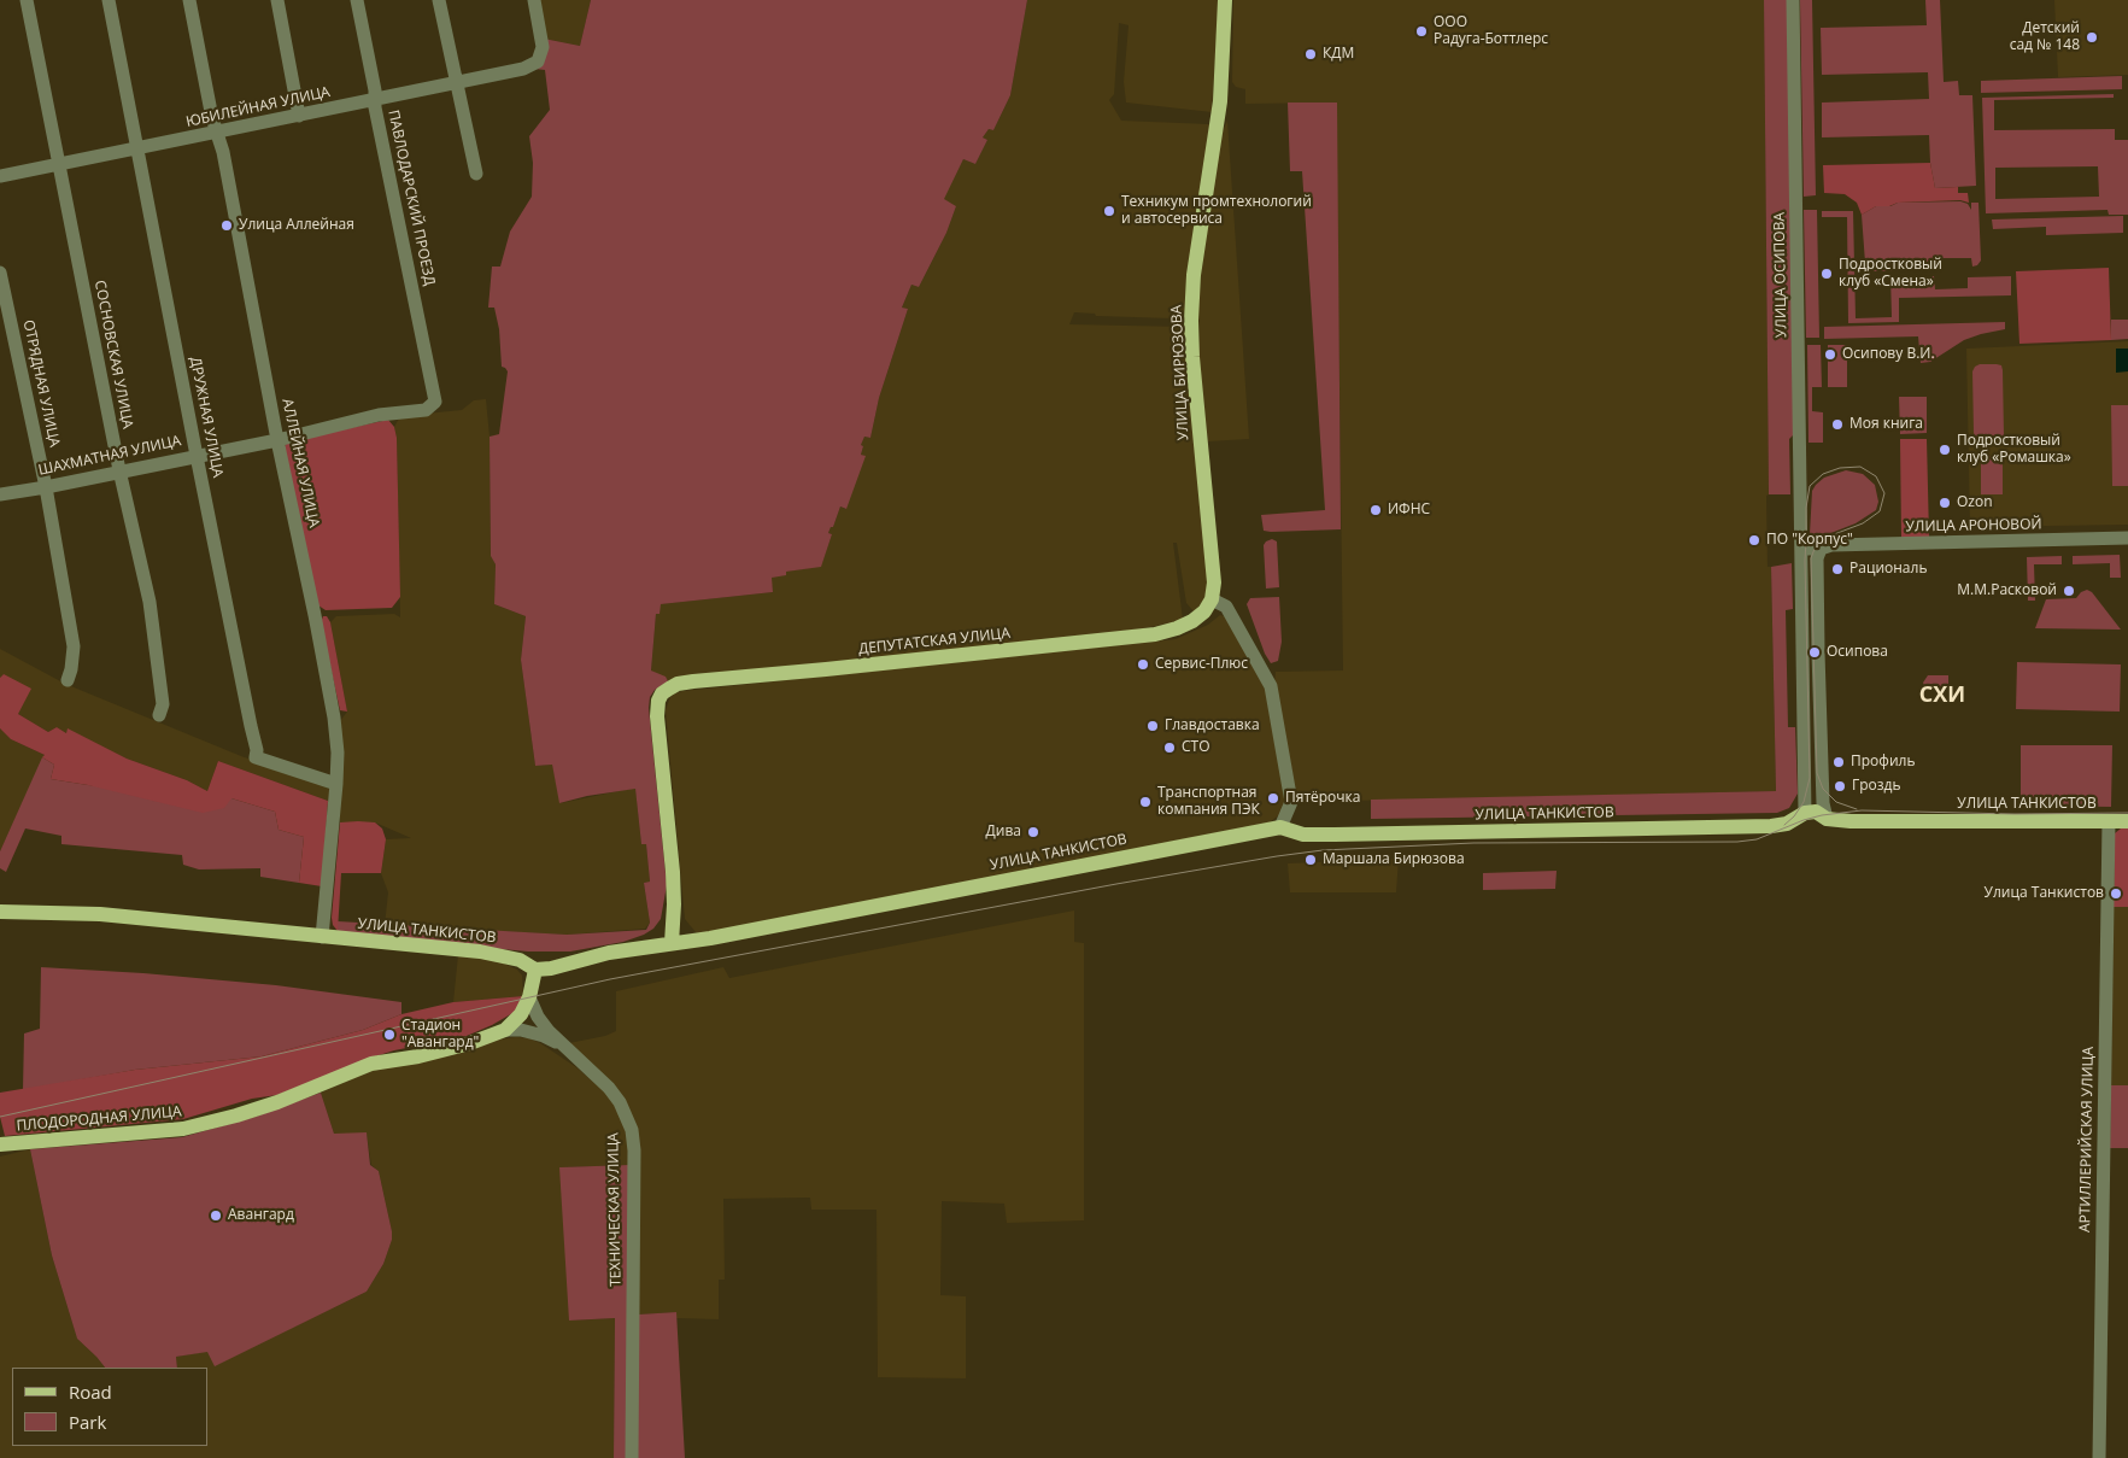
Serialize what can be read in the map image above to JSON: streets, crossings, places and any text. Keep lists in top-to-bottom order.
{
  "streets": {
    "main road": [
      "УЛИЦА БИРЮЗОВА",
      "ДЕПУТАТСКАЯ УЛИЦА",
      "УЛИЦА ТАНКИСТОВ",
      "ПЛОДОРОДНАЯ УЛИЦА"
    ],
    "street": [
      "ЮБИЛЕЙНАЯ УЛИЦА",
      "ПАВЛОДАРСКИЙ ПРОЕЗД",
      "УЛИЦА ОСИПОВА",
      "СОСНОВСКАЯ УЛИЦА",
      "ОТРЯДНАЯ УЛИЦА",
      "ДРУЖНАЯ УЛИЦА",
      "ШАХМАТНАЯ УЛИЦА",
      "АЛЛЕЙНАЯ УЛИЦА",
      "УЛИЦА АРОНОВОЙ",
      "АРТИЛЛЕРИЙСКАЯ УЛИЦА",
      "ТЕХНИЧЕСКАЯ УЛИЦА"
    ]
  },
  "crossings": [
    ["ЮБИЛЕЙНАЯ УЛИЦА", "ПАВЛОДАРСКИЙ ПРОЕЗД"],
    ["ЮБИЛЕЙНАЯ УЛИЦА", "СОСНОВСКАЯ УЛИЦА"],
    ["ЮБИЛЕЙНАЯ УЛИЦА", "ДРУЖНАЯ УЛИЦА"],
    ["ЮБИЛЕЙНАЯ УЛИЦА", "АЛЛЕЙНАЯ УЛИЦА"],
    ["ПАВЛОДАРСКИЙ ПРОЕЗД", "ШАХМАТНАЯ УЛИЦА"],
    ["УЛИЦА ОСИПОВА", "УЛИЦА ТАНКИСТОВ"],
    ["СОСНОВСКАЯ УЛИЦА", "ШАХМАТНАЯ УЛИЦА"],
    ["УЛИЦА БИРЮЗОВА", "ДЕПУТАТСКАЯ УЛИЦА"],
    ["ОТРЯДНАЯ УЛИЦА", "ШАХМАТНАЯ УЛИЦА"],
    ["ДРУЖНАЯ УЛИЦА", "ШАХМАТНАЯ УЛИЦА"],
    ["ДРУЖНАЯ УЛИЦА", "АЛЛЕЙНАЯ УЛИЦА"],
    ["ШАХМАТНАЯ УЛИЦА", "АЛЛЕЙНАЯ УЛИЦА"],
    ["АЛЛЕЙНАЯ УЛИЦА", "УЛИЦА ТАНКИСТОВ"],
    ["ДЕПУТАТСКАЯ УЛИЦА", "УЛИЦА ТАНКИСТОВ"],
    ["УЛИЦА ТАНКИСТОВ", "АРТИЛЛЕРИЙСКАЯ УЛИЦА"],
    ["ПЛОДОРОДНАЯ УЛИЦА", "ТЕХНИЧЕСКАЯ УЛИЦА"]
  ],
  "districts": ["СХИ"],
  "places": [
    "ООО Радуга-Боттлерс",
    "Детский сад № 148",
    "КДМ",
    "Техникум промтехнологий и автосервиса",
    "Улица Аллейная",
    "Подростковый клуб «Смена»",
    "Осипову В.И.",
    "Моя книга",
    "Подростковый клуб «Ромашка»",
    "Ozon",
    "ИФНС",
    "ПО \"Корпус\"",
    "Рациональ",
    "М.М.Расковой",
    "Осипова",
    "Сервис-Плюс",
    "Главдоставка",
    "СТО",
    "Профиль",
    "Гроздь",
    "Пятёрочка",
    "Транспортная компания ПЭК",
    "Дива",
    "Маршала Бирюзова",
    "Улица Танкистов",
    "Стадион \"Авангард\"",
    "Авангард"
  ],
  "legend": ["Road", "Park"]
}
